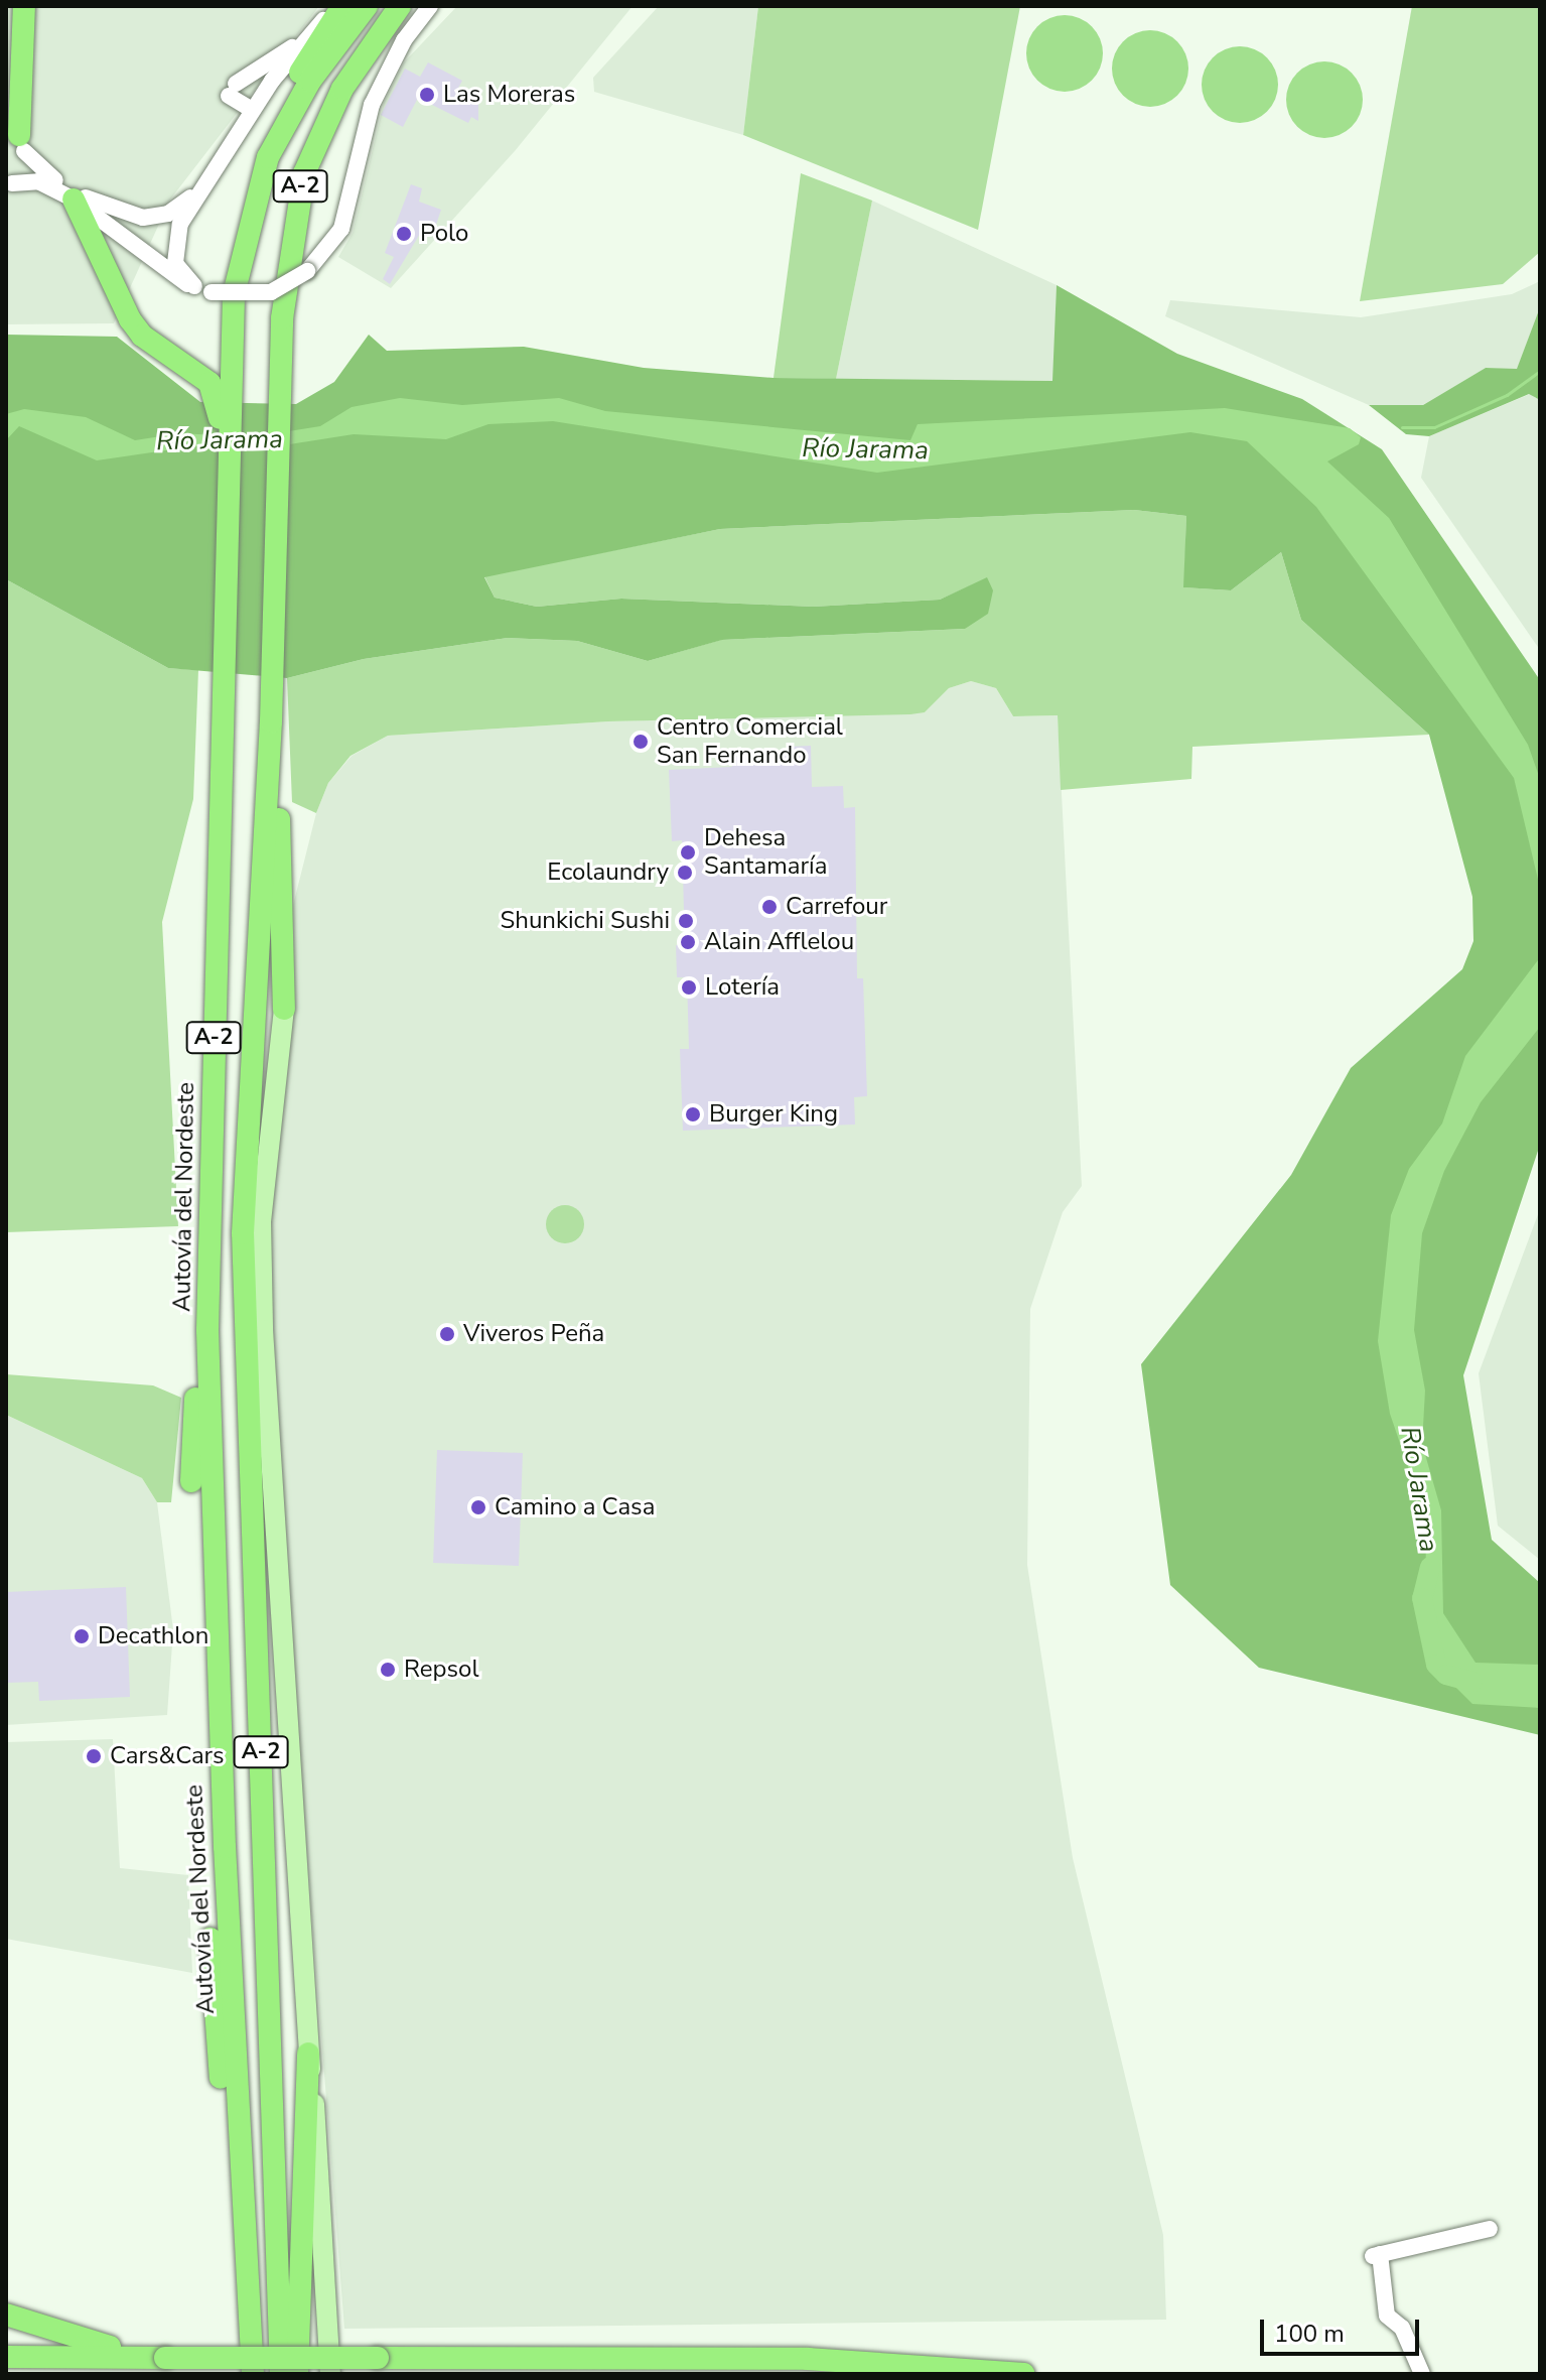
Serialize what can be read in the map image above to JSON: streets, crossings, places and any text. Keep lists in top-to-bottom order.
{
  "streets": {
    "highway": ["A-2", "Autovía del Nordeste"]
  },
  "crossings": [
    ["A-2", "Autovía del Nordeste"]
  ],
  "water": ["Río Jarama"],
  "places": [
    "Las Moreras",
    "Polo",
    "Centro Comercial San Fernando",
    "Dehesa Santamaría",
    "Ecolaundry",
    "Carrefour",
    "Shunkichi Sushi",
    "Alain Afflelou",
    "Lotería",
    "Burger King",
    "Viveros Peña",
    "Camino a Casa",
    "Decathlon",
    "Repsol",
    "Cars&Cars"
  ],
  "scale_bar": "100 m"
}
